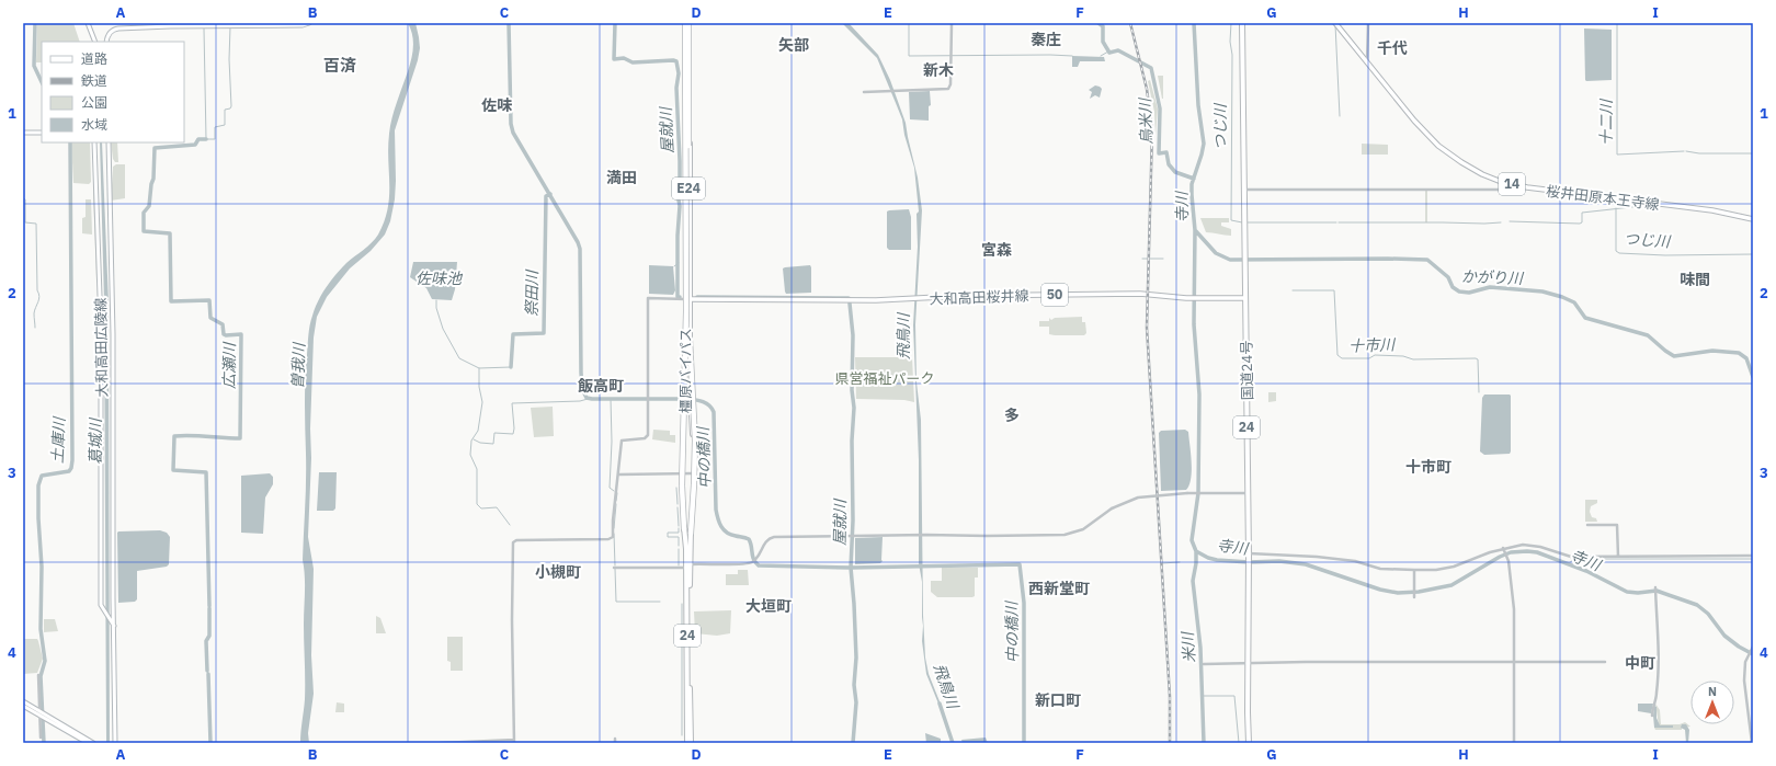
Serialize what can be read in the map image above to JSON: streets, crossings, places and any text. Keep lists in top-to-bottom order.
{
  "streets": {
    "highway": [
      "E24",
      "橿原バイパス",
      "国道24号",
      "24"
    ],
    "main road": [
      "14",
      "桜井田原本王寺線",
      "50",
      "大和高田桜井線",
      "大和高田広陵線"
    ]
  },
  "crossings": [
    ["E24", "橿原バイパス"],
    ["E24", "24"],
    ["大和高田桜井線", "橿原バイパス"],
    ["大和高田桜井線", "国道24号"],
    ["橿原バイパス", "24"]
  ],
  "districts": [
    "秦庄",
    "矢部",
    "千代",
    "百済",
    "新木",
    "佐味",
    "満田",
    "宮森",
    "味間",
    "飯高町",
    "多",
    "十市町",
    "小槻町",
    "西新堂町",
    "大垣町",
    "中町",
    "新口町"
  ],
  "water": [
    "烏米川",
    "十二川",
    "つじ川",
    "屋就川",
    "寺川",
    "かがり川",
    "佐味池",
    "祭田川",
    "飛鳥川",
    "十市川",
    "広瀬川",
    "曽我川",
    "土庫川",
    "葛城川",
    "中の橋川",
    "米川"
  ],
  "parks": ["県営福祉パーク"],
  "legend": [
    "道路",
    "鉄道",
    "公園",
    "水域"
  ],
  "north": "top",
  "grid": {
    "columns": [
      "A",
      "B",
      "C",
      "D",
      "E",
      "F",
      "G",
      "H",
      "I"
    ],
    "rows": [
      "1",
      "2",
      "3",
      "4"
    ]
  }
}
